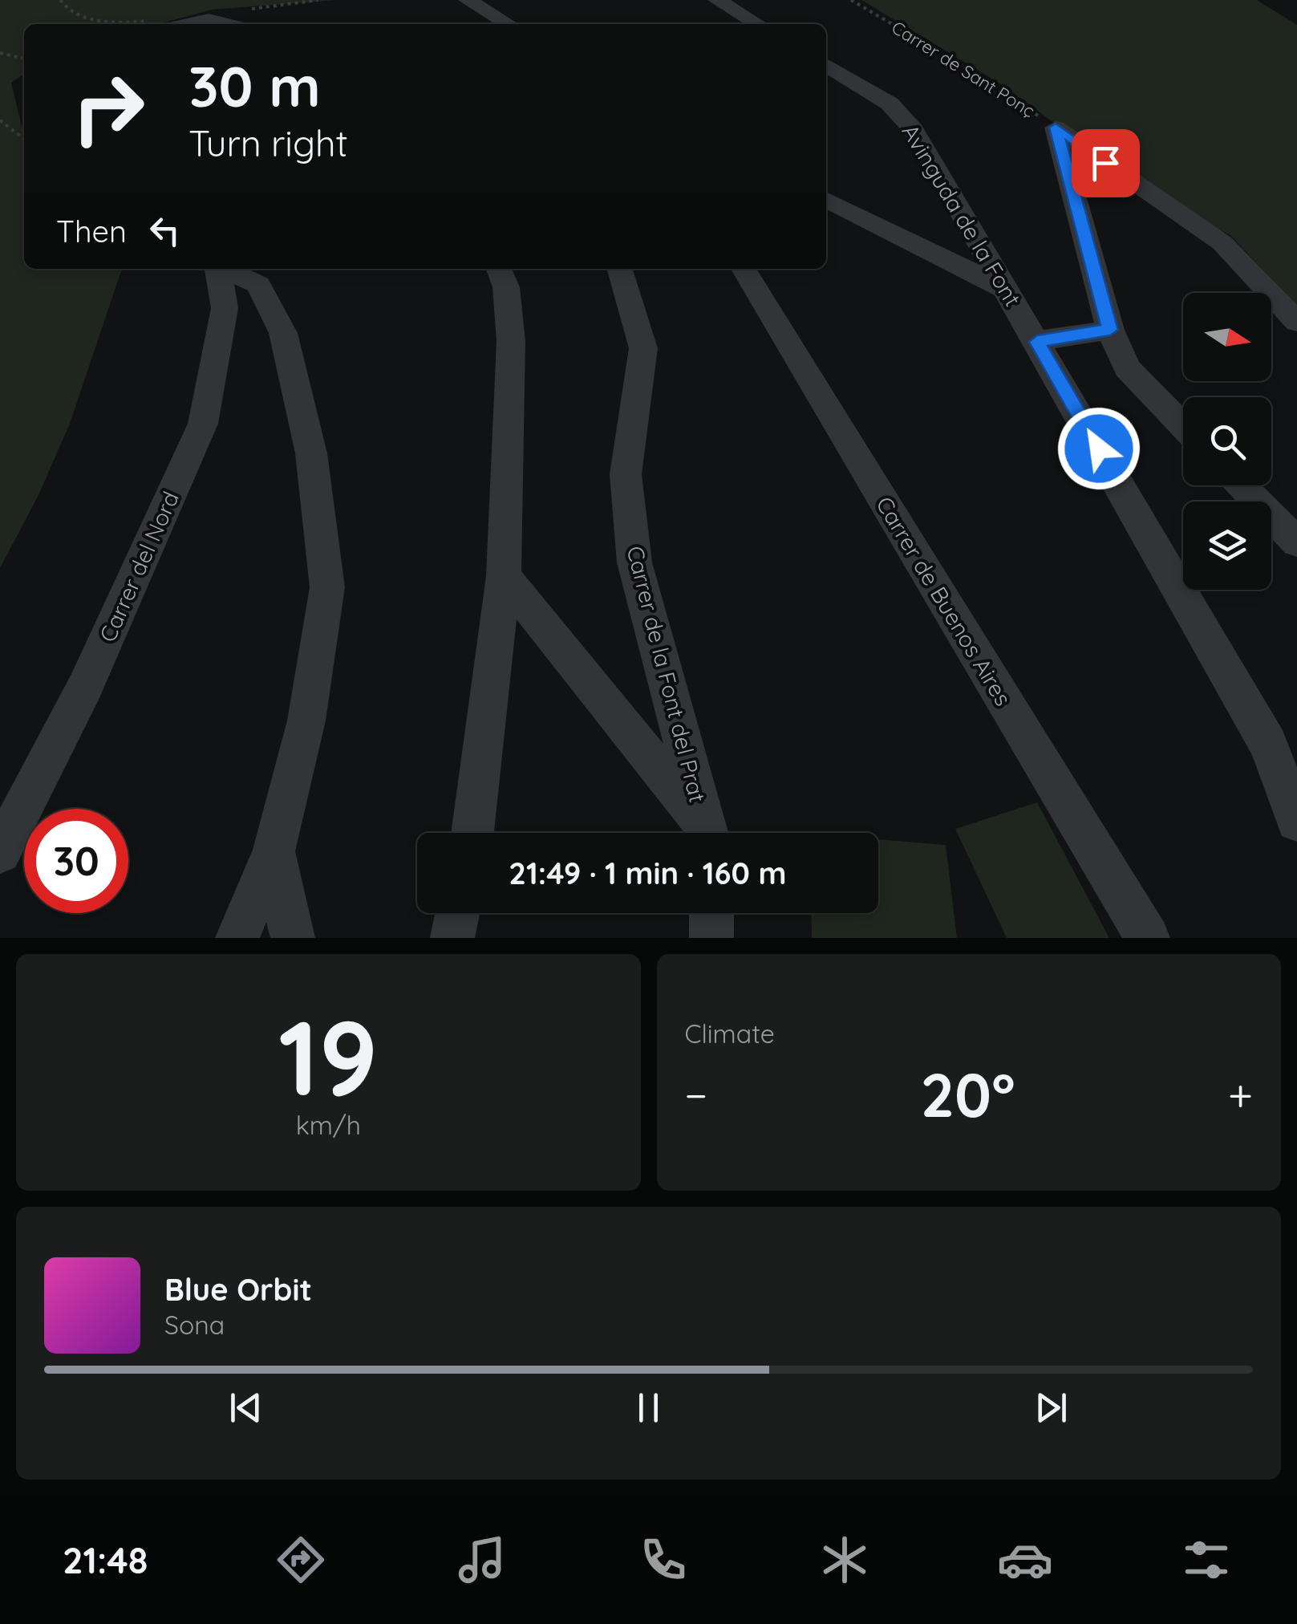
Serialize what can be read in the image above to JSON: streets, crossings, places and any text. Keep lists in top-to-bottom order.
{
  "streets": {
    "street": [
      "Carrer de Sant Ponç",
      "Avinguda de la Font",
      "Carrer del Nord",
      "Carrer de Buenos Aires",
      "Carrer de la Font del Prat"
    ]
  },
  "north": "right",
  "page": {
    "turn": ["30 m", "Turn right"],
    "then": "Then",
    "limit": "30",
    "trip": "21:49 · 1 min · 160 m",
    "tile": [
      ["19", "km/h"],
      "Climate"
    ],
    "heat": ["−", "20°", "+"],
    "song": ["Blue Orbit", "Sona"],
    "tabs": "21:48"
  }
}
